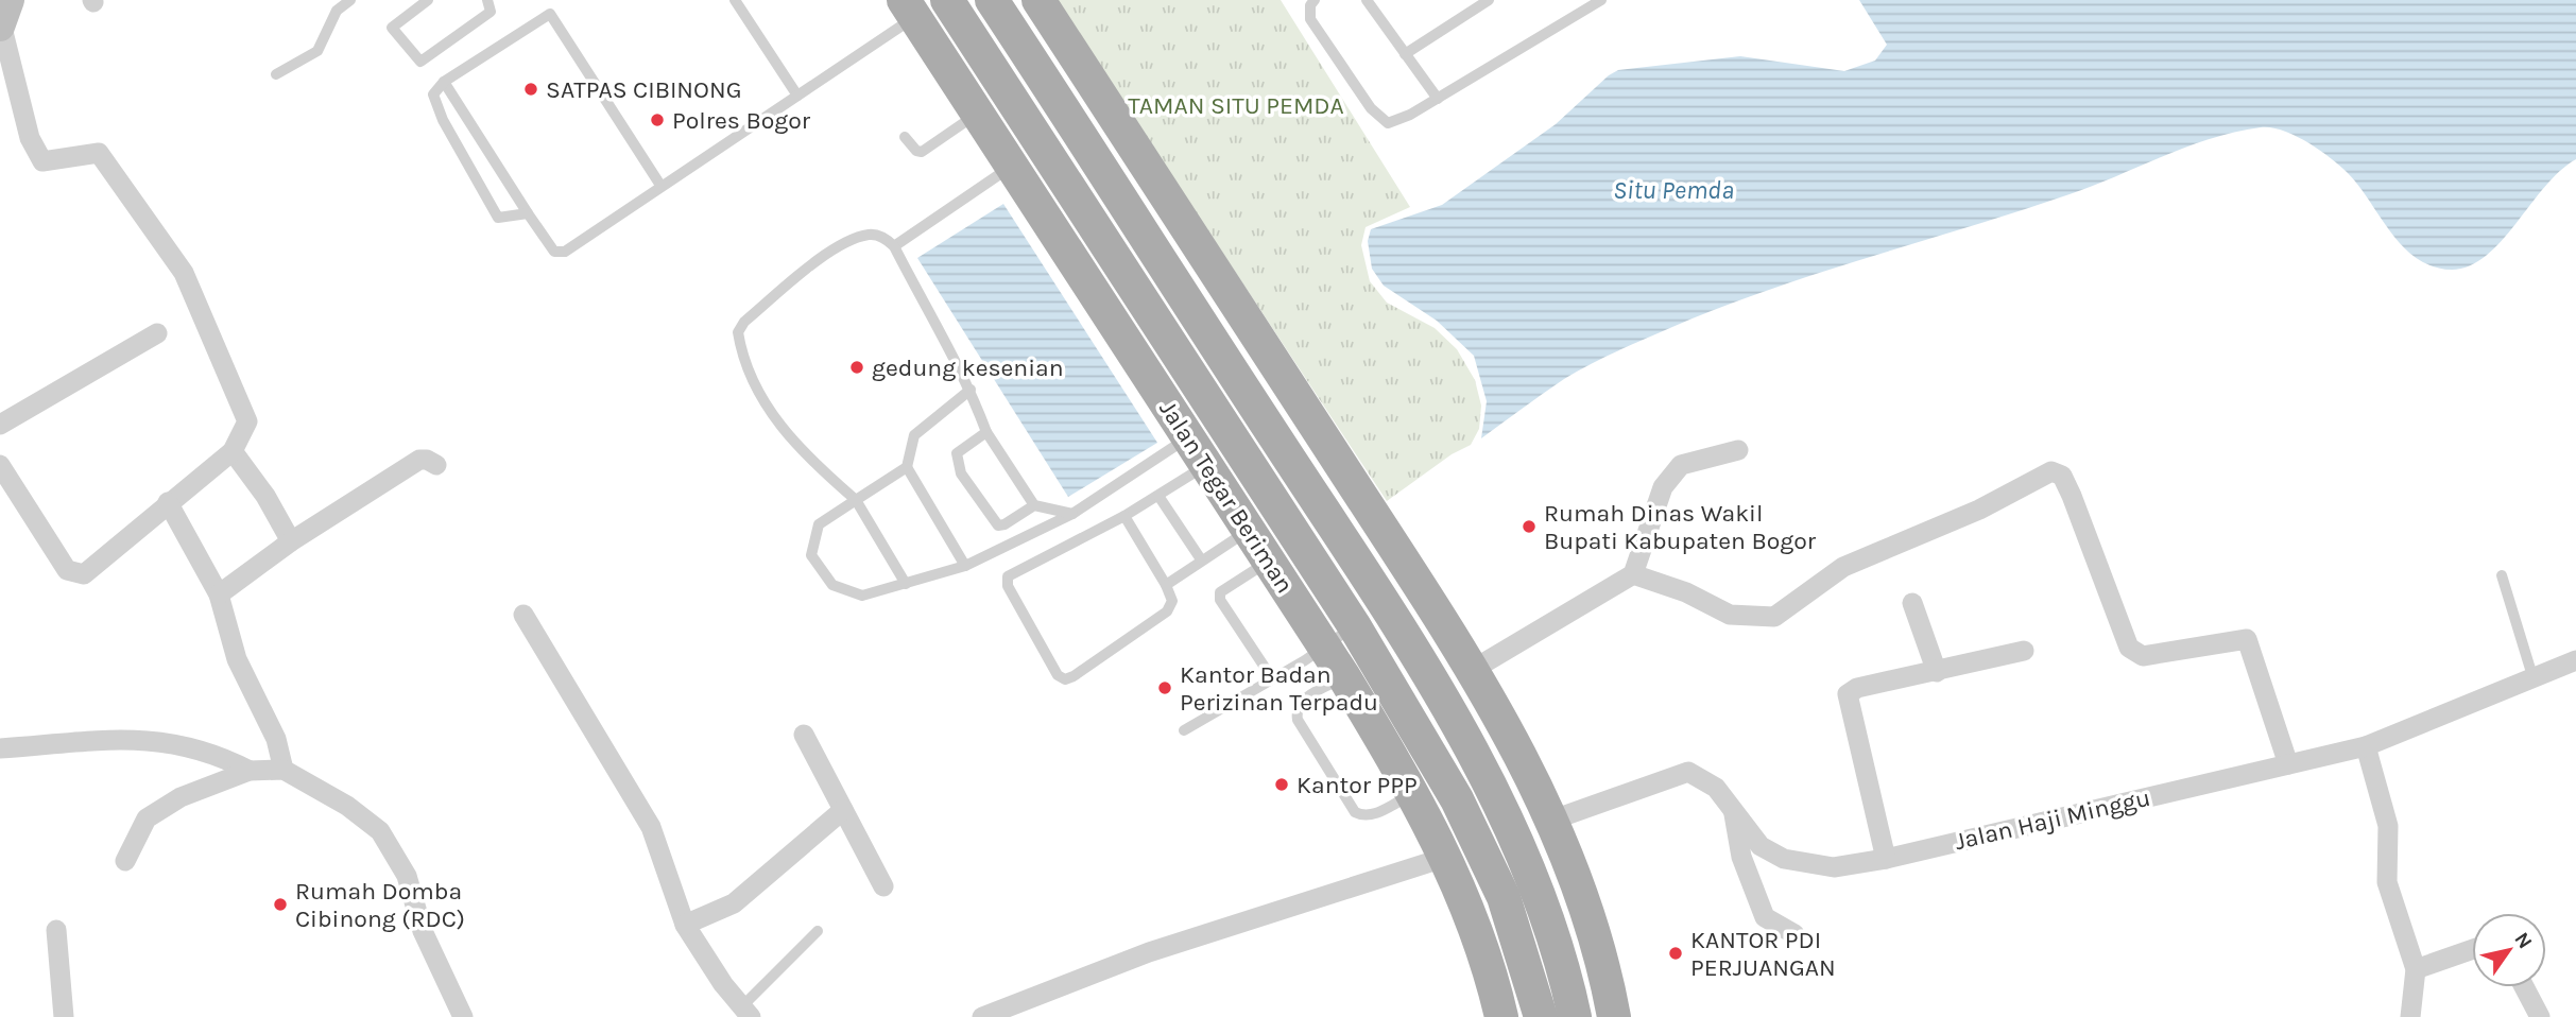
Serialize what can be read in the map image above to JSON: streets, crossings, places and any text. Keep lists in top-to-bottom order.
{
  "streets": {
    "main road": ["Jalan Tegar Beriman"],
    "street": ["Jalan Haji Minggu"]
  },
  "water": ["Situ Pemda"],
  "parks": ["TAMAN SITU PEMDA"],
  "places": [
    "SATPAS CIBINONG",
    "Polres Bogor",
    "gedung kesenian",
    "Rumah Dinas Wakil Bupati Kabupaten Bogor",
    "Kantor Badan Perizinan Terpadu",
    "Kantor PPP",
    "Rumah Domba Cibinong (RDC)",
    "KANTOR PDI PERJUANGAN"
  ],
  "north": "top right"
}
